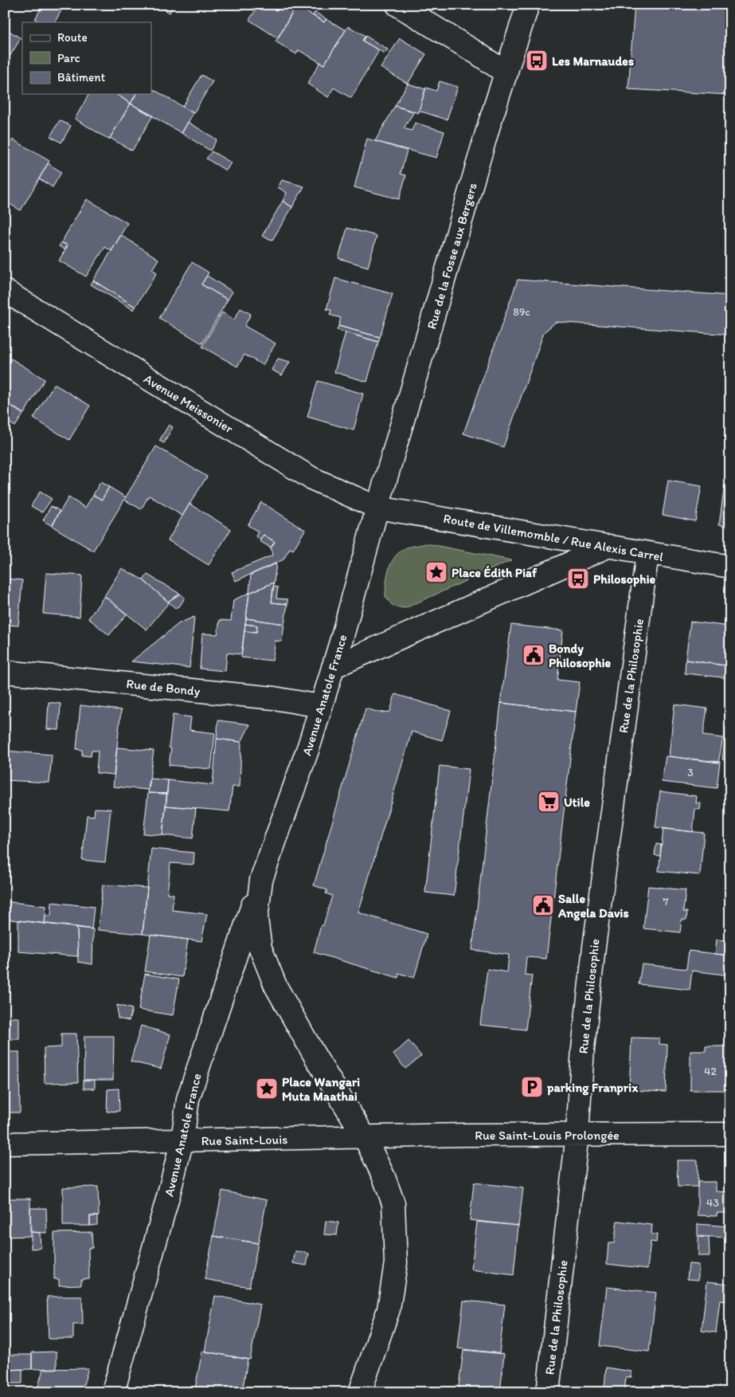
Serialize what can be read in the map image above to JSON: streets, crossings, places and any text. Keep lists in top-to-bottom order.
{
  "streets": {
    "street": [
      "Rue de la Fosse aux Bergers",
      "Avenue Meissonier",
      "Route de Villemomble / Rue Alexis Carrel",
      "Rue de la Philosophie",
      "Rue de Bondy",
      "Avenue Anatole France",
      "Rue Saint-Louis Prolongée",
      "Rue Saint-Louis"
    ]
  },
  "crossings": [
    ["Rue de la Fosse aux Bergers", "Avenue Meissonier"],
    ["Rue de la Fosse aux Bergers", "Route de Villemomble / Rue Alexis Carrel"],
    ["Rue de la Fosse aux Bergers", "Avenue Anatole France"],
    ["Avenue Meissonier", "Route de Villemomble / Rue Alexis Carrel"],
    ["Avenue Meissonier", "Avenue Anatole France"],
    ["Route de Villemomble / Rue Alexis Carrel", "Rue de la Philosophie"],
    ["Route de Villemomble / Rue Alexis Carrel", "Avenue Anatole France"],
    ["Rue de la Philosophie", "Rue Saint-Louis Prolongée"],
    ["Rue de Bondy", "Avenue Anatole France"],
    ["Avenue Anatole France", "Rue Saint-Louis Prolongée"],
    ["Avenue Anatole France", "Rue Saint-Louis"],
    ["Rue Saint-Louis Prolongée", "Rue Saint-Louis"]
  ],
  "places": {
    "bus stop": ["Les Marnaudes", "Philosophie"],
    "place": ["Place Édith Piaf", "Place Wangari Muta Maathai"],
    "public building": ["Bondy Philosophie", "Salle Angela Davis"],
    "supermarket": ["Utile"],
    "parking": ["parking Franprix"]
  },
  "house_numbers": [
    "89c",
    "3",
    "7",
    "42",
    "43"
  ],
  "legend": ["Route", "Parc", "Bâtiment"]
}
